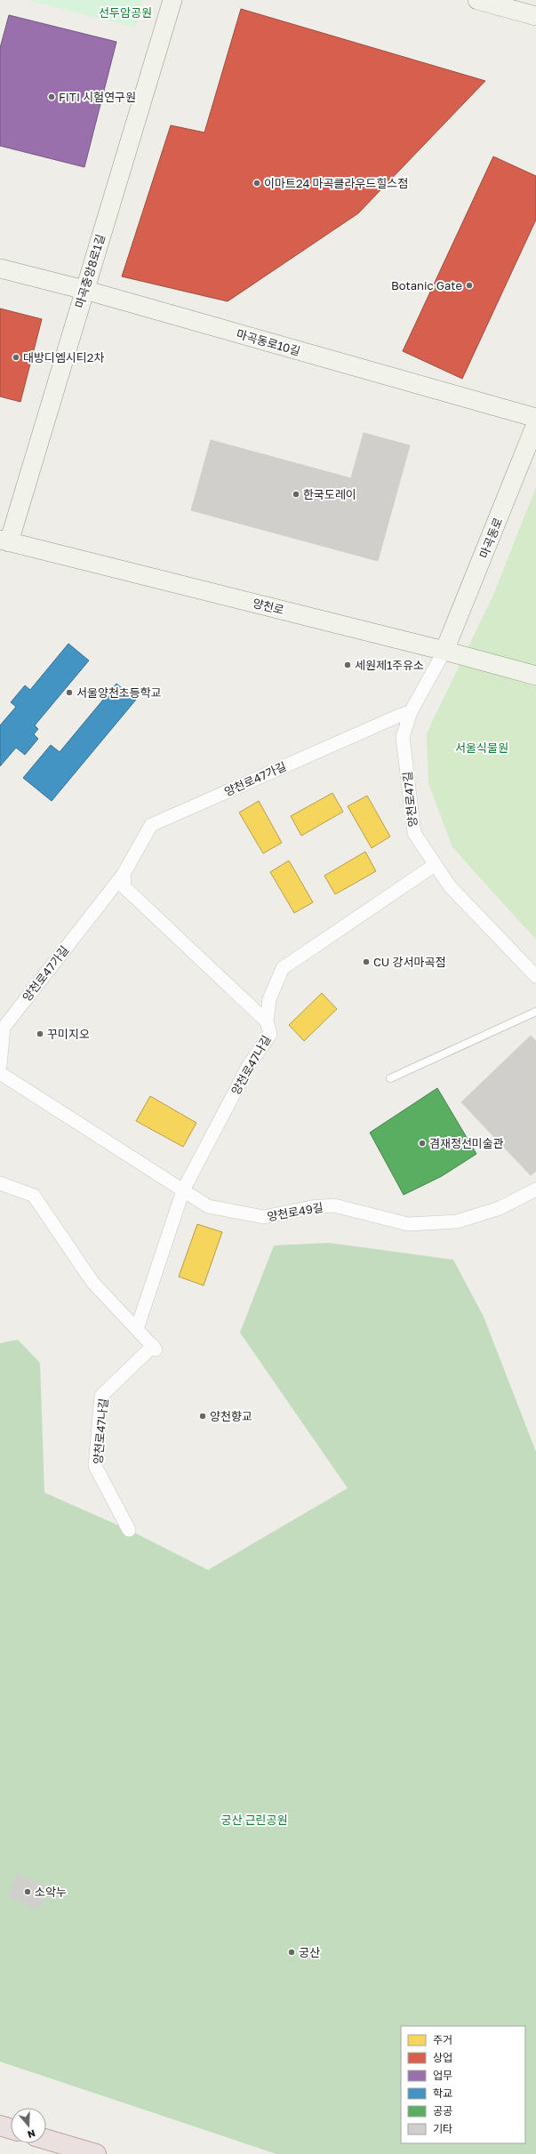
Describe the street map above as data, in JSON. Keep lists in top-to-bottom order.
{
  "streets": {
    "street": [
      "마곡중앙8로1길",
      "마곡동로10길",
      "마곡동로",
      "양천로",
      "양천로47가길",
      "양천로47길",
      "양천로47나길",
      "양천로49길"
    ]
  },
  "crossings": [
    ["마곡중앙8로1길", "마곡동로10길"],
    ["마곡중앙8로1길", "양천로"],
    ["마곡동로", "양천로"],
    ["마곡동로", "양천로47길"],
    ["양천로", "양천로47길"],
    ["양천로47가길", "양천로47길"],
    ["양천로47길", "양천로47나길"],
    ["양천로47나길", "양천로49길"]
  ],
  "parks": ["선두암공원", "서울식물원", "궁산 근린공원"],
  "places": [
    "FITI 시험연구원",
    "이마트24 마곡클라우드힐스점",
    "Botanic Gate",
    "대방디엠시티2차",
    "한국도레이",
    "세원제1주유소",
    "서울양천초등학교",
    "CU 강서마곡점",
    "꾸미지오",
    "겸재정선미술관",
    "양천향교",
    "소악누",
    "궁산"
  ],
  "legend": [
    "주거",
    "상업",
    "업무",
    "학교",
    "공공",
    "기타"
  ],
  "north": "bottom"
}
